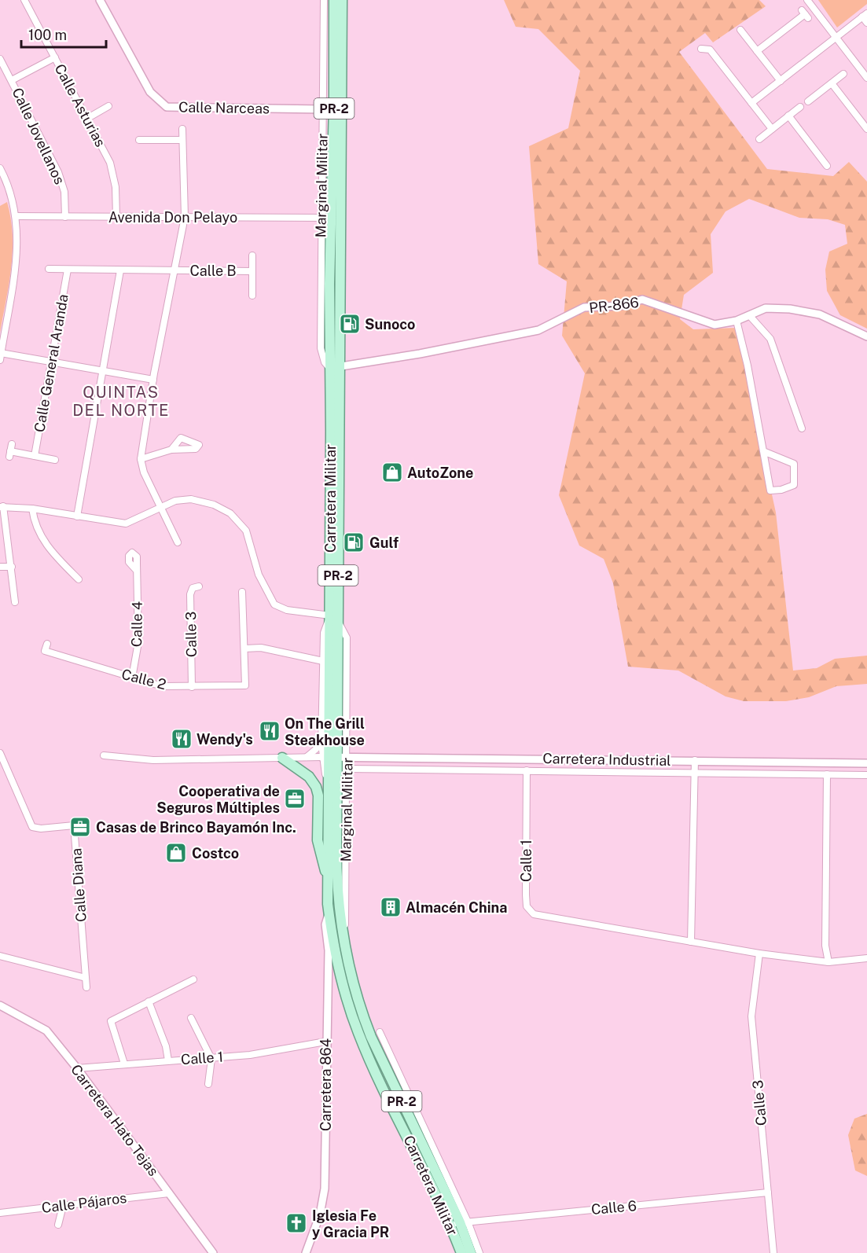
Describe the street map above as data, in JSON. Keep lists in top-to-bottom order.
{
  "streets": {
    "main road": ["PR-2", "Carretera Militar"],
    "street": [
      "Calle Asturias",
      "Calle Narceas",
      "Calle Jovellanos",
      "Marginal Militar",
      "Avenida Don Pelayo",
      "Calle B",
      "PR-866",
      "Calle General Aranda",
      "Calle 4",
      "Calle 3",
      "Calle 2",
      "Carretera Industrial",
      "Calle 1",
      "Calle Diana",
      "Carretera 864",
      "Carretera Hato Tejas",
      "Calle Pájaros",
      "Calle 6"
    ]
  },
  "crossings": [
    ["Calle Asturias", "Avenida Don Pelayo"],
    ["Calle Narceas", "Marginal Militar"],
    ["Calle Jovellanos", "Avenida Don Pelayo"],
    ["Marginal Militar", "Avenida Don Pelayo"],
    ["Marginal Militar", "PR-866"],
    ["Marginal Militar", "Carretera Militar"],
    ["Marginal Militar", "Carretera Industrial"],
    ["Avenida Don Pelayo", "Carretera Militar"],
    ["Calle B", "Calle General Aranda"],
    ["PR-866", "Carretera Militar"],
    ["Carretera Militar", "Carretera Industrial"],
    ["Carretera Militar", "Carretera 864"],
    ["Carretera Militar", "Calle 6"],
    ["Calle 4", "Calle 2"],
    ["Calle 3", "Calle 2"],
    ["Calle 3", "Calle 1"],
    ["Calle 3", "Calle 6"],
    ["Calle 1", "Carretera 864"],
    ["Calle 1", "Carretera Hato Tejas"],
    ["Carretera Hato Tejas", "Calle Pájaros"]
  ],
  "districts": ["QUINTAS DEL NORTE"],
  "places": {
    "fuel station": ["Sunoco", "Gulf"],
    "shop": ["AutoZone", "Costco"],
    "restaurant": ["On The Grill Steakhouse", "Wendy's"],
    "office": ["Cooperativa de Seguros Múltiples", "Casas de Brinco Bayamón Inc."],
    "building": ["Almacén China"],
    "church": ["Iglesia Fe y Gracia PR"]
  },
  "scale_bar": "100 m"
}
